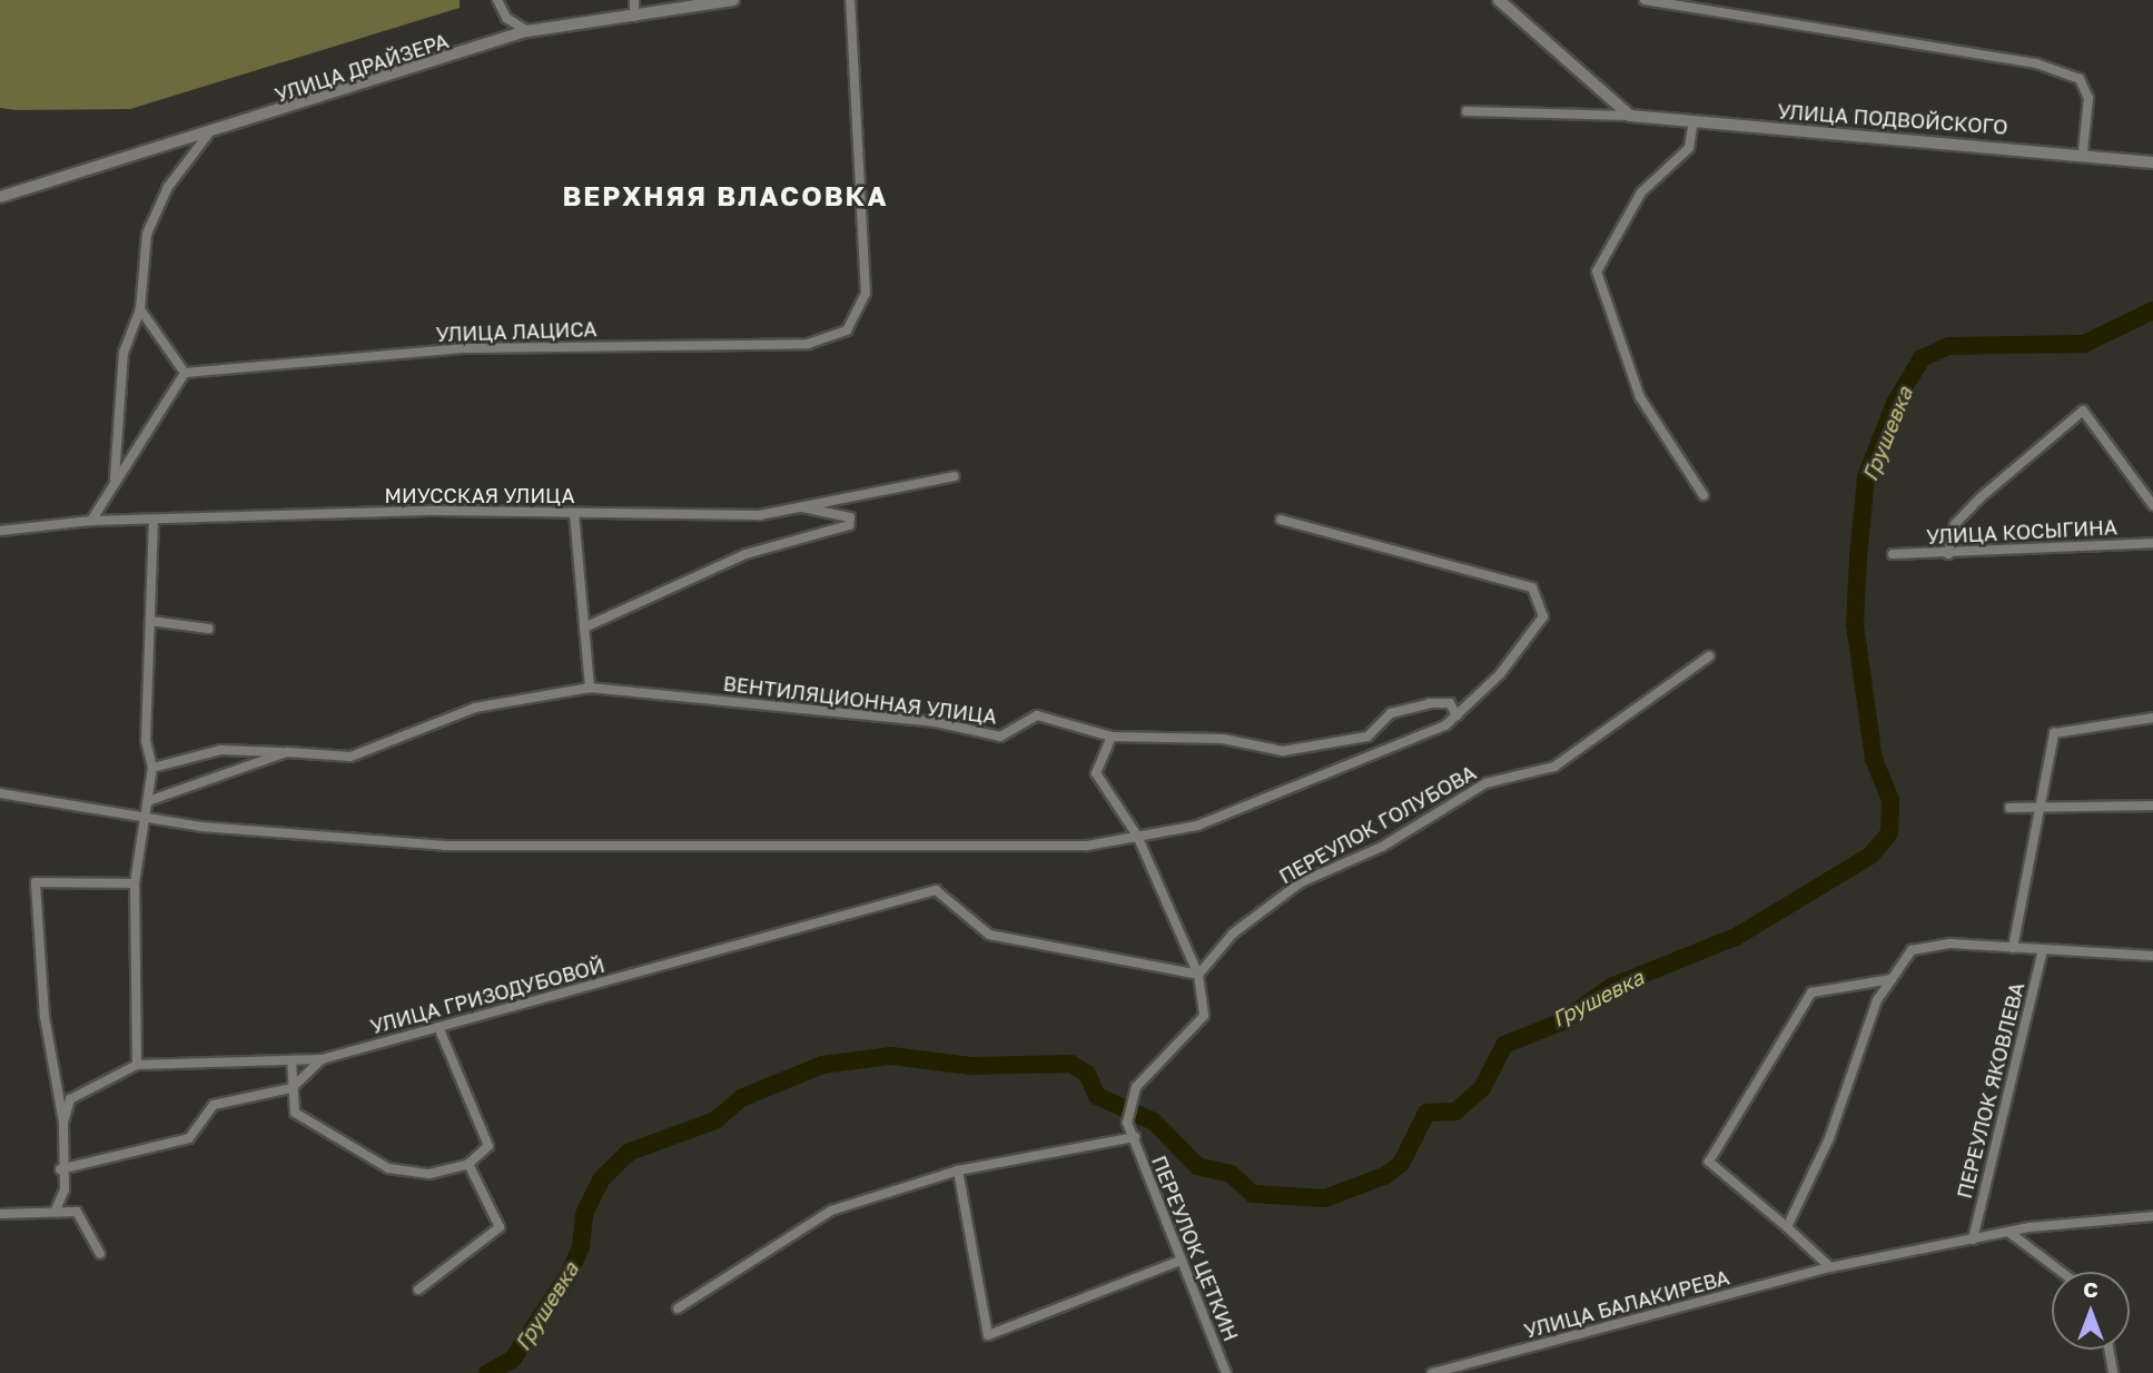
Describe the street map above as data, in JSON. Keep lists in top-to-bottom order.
{
  "streets": {
    "street": [
      "УЛИЦА ДРАЙЗЕРА",
      "УЛИЦА ПОДВОЙСКОГО",
      "УЛИЦА ЛАЦИСА",
      "МИУССКАЯ УЛИЦА",
      "УЛИЦА КОСЫГИНА",
      "ВЕНТИЛЯЦИОННАЯ УЛИЦА",
      "ПЕРЕУЛОК ГОЛУБОВА",
      "УЛИЦА ГРИЗОДУБОВОЙ",
      "ПЕРЕУЛОК ЯКОВЛЕВА",
      "ПЕРЕУЛОК ЦЕТКИН",
      "УЛИЦА БАЛАКИРЕВА"
    ]
  },
  "crossings": [
    ["ПЕРЕУЛОК ГОЛУБОВА", "УЛИЦА ГРИЗОДУБОВОЙ"],
    ["ПЕРЕУЛОК ГОЛУБОВА", "ПЕРЕУЛОК ЦЕТКИН"],
    ["УЛИЦА ГРИЗОДУБОВОЙ", "ПЕРЕУЛОК ЦЕТКИН"],
    ["ПЕРЕУЛОК ЯКОВЛЕВА", "УЛИЦА БАЛАКИРЕВА"]
  ],
  "districts": ["ВЕРХНЯЯ ВЛАСОВКА"],
  "water": ["Грушевка"],
  "north": "top"
}
